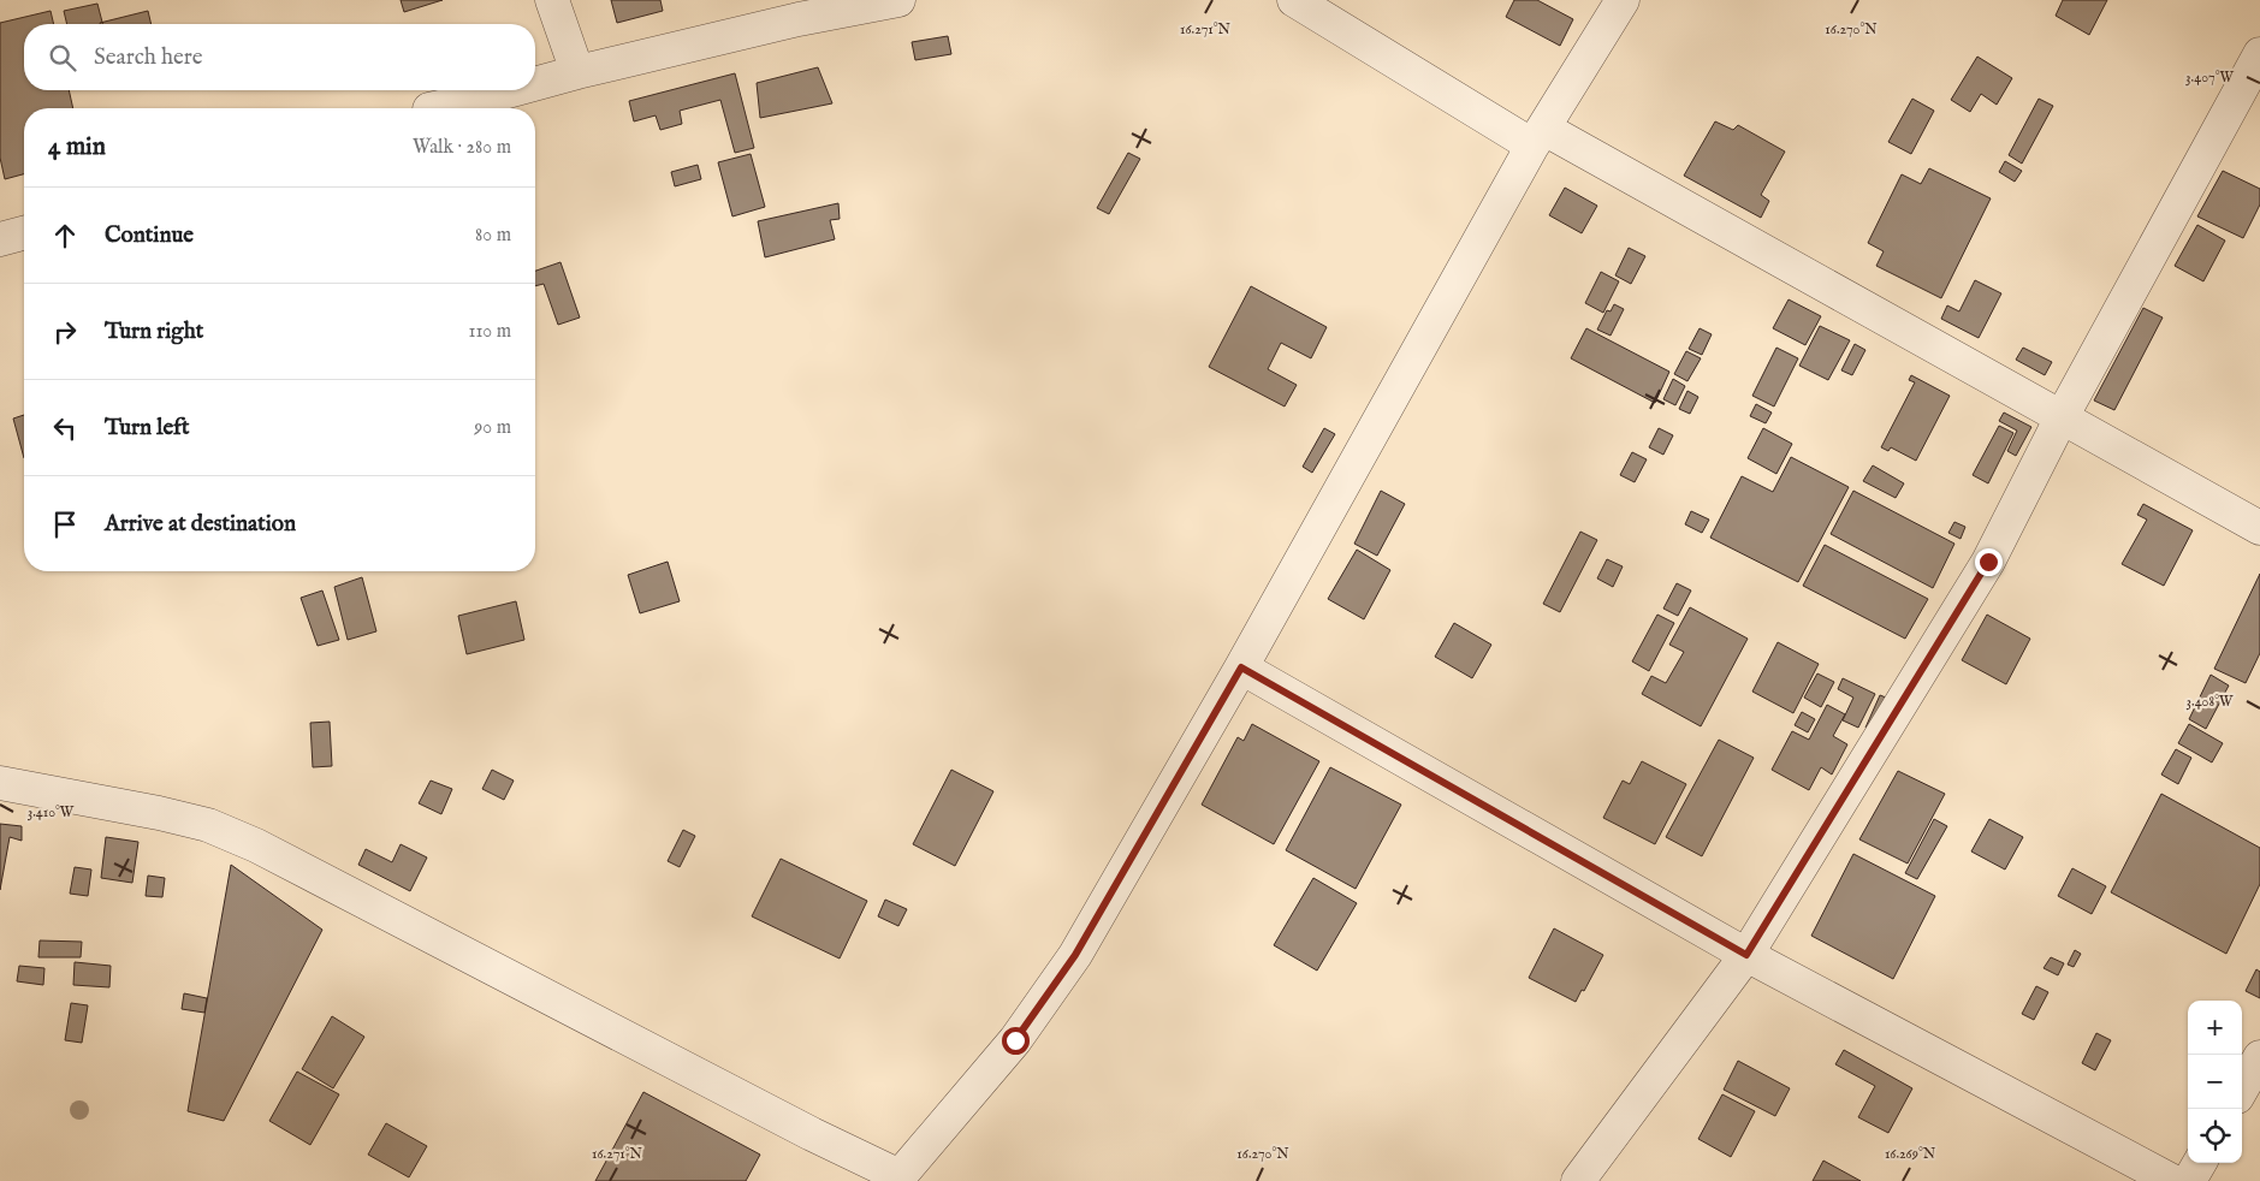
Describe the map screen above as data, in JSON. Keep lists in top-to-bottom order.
{
  "page": {
    "search": "Search here",
    "heading": ["4 min", "Walk · 280 m"],
    "list": [
      ["Continue", "80 m"],
      ["Turn right", "110 m"],
      ["Turn left", "90 m"],
      "Arrive at destination"
    ],
    "map_buttons": ["+", "−"]
  },
  "coordinates": [
    "16.271°N",
    "16.270°N",
    "3.407°W",
    "3.408°W",
    "3.410°W",
    "16.269°N"
  ]
}
